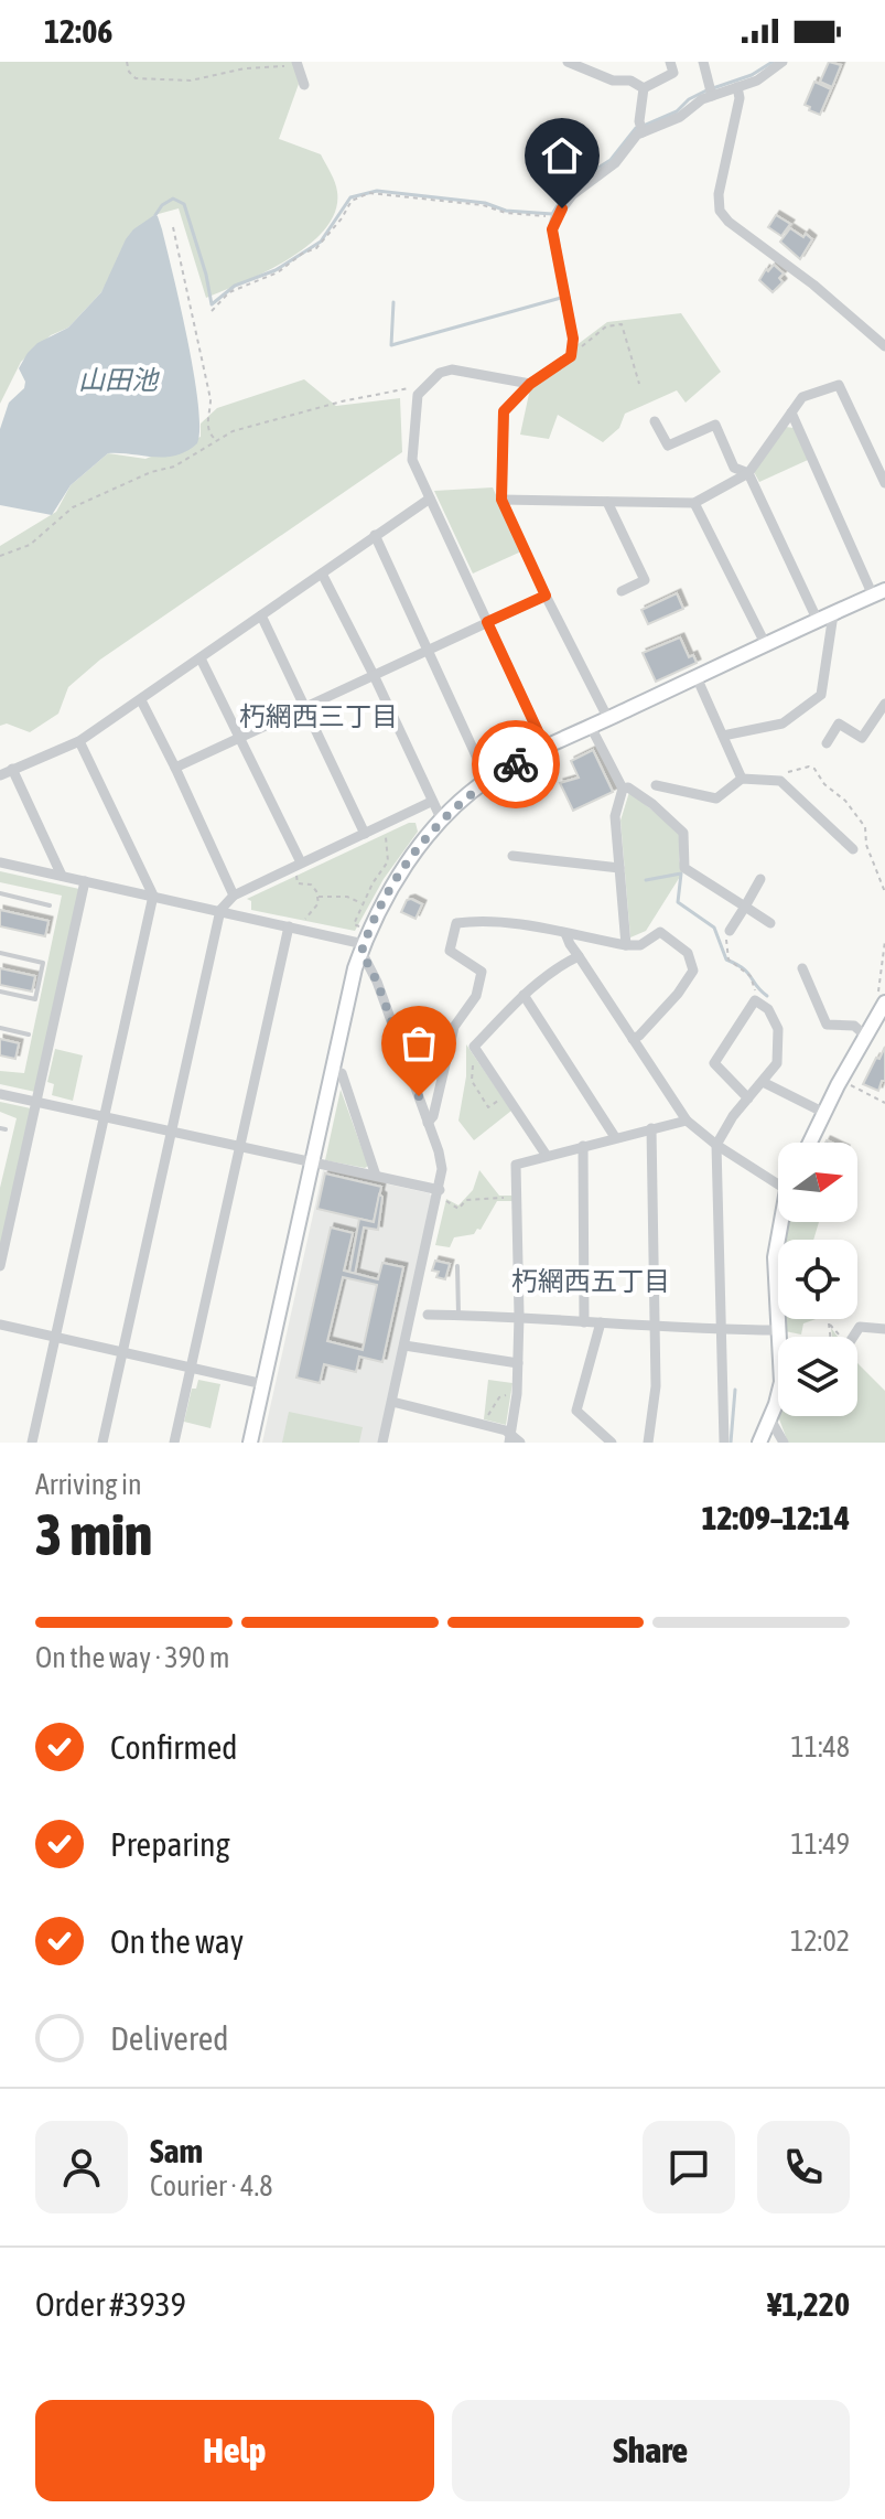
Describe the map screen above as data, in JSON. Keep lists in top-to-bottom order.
{
  "districts": ["朽網西三丁目", "朽網西五丁目"],
  "water": ["山田池"],
  "north": "right",
  "page": {
    "status": "12:06",
    "heading": ["3 min", "Arriving in", "12:09–12:14"],
    "panel": [
      "Sam",
      "Courier · 4.8",
      "Order #3939",
      "¥1,220"
    ],
    "bar": "On the way · 390 m",
    "list": [
      ["Confirmed", "11:48"],
      ["Preparing", "11:49"],
      ["On the way", "12:02"],
      "Delivered"
    ],
    "buttons": ["Help", "Share"]
  }
}
